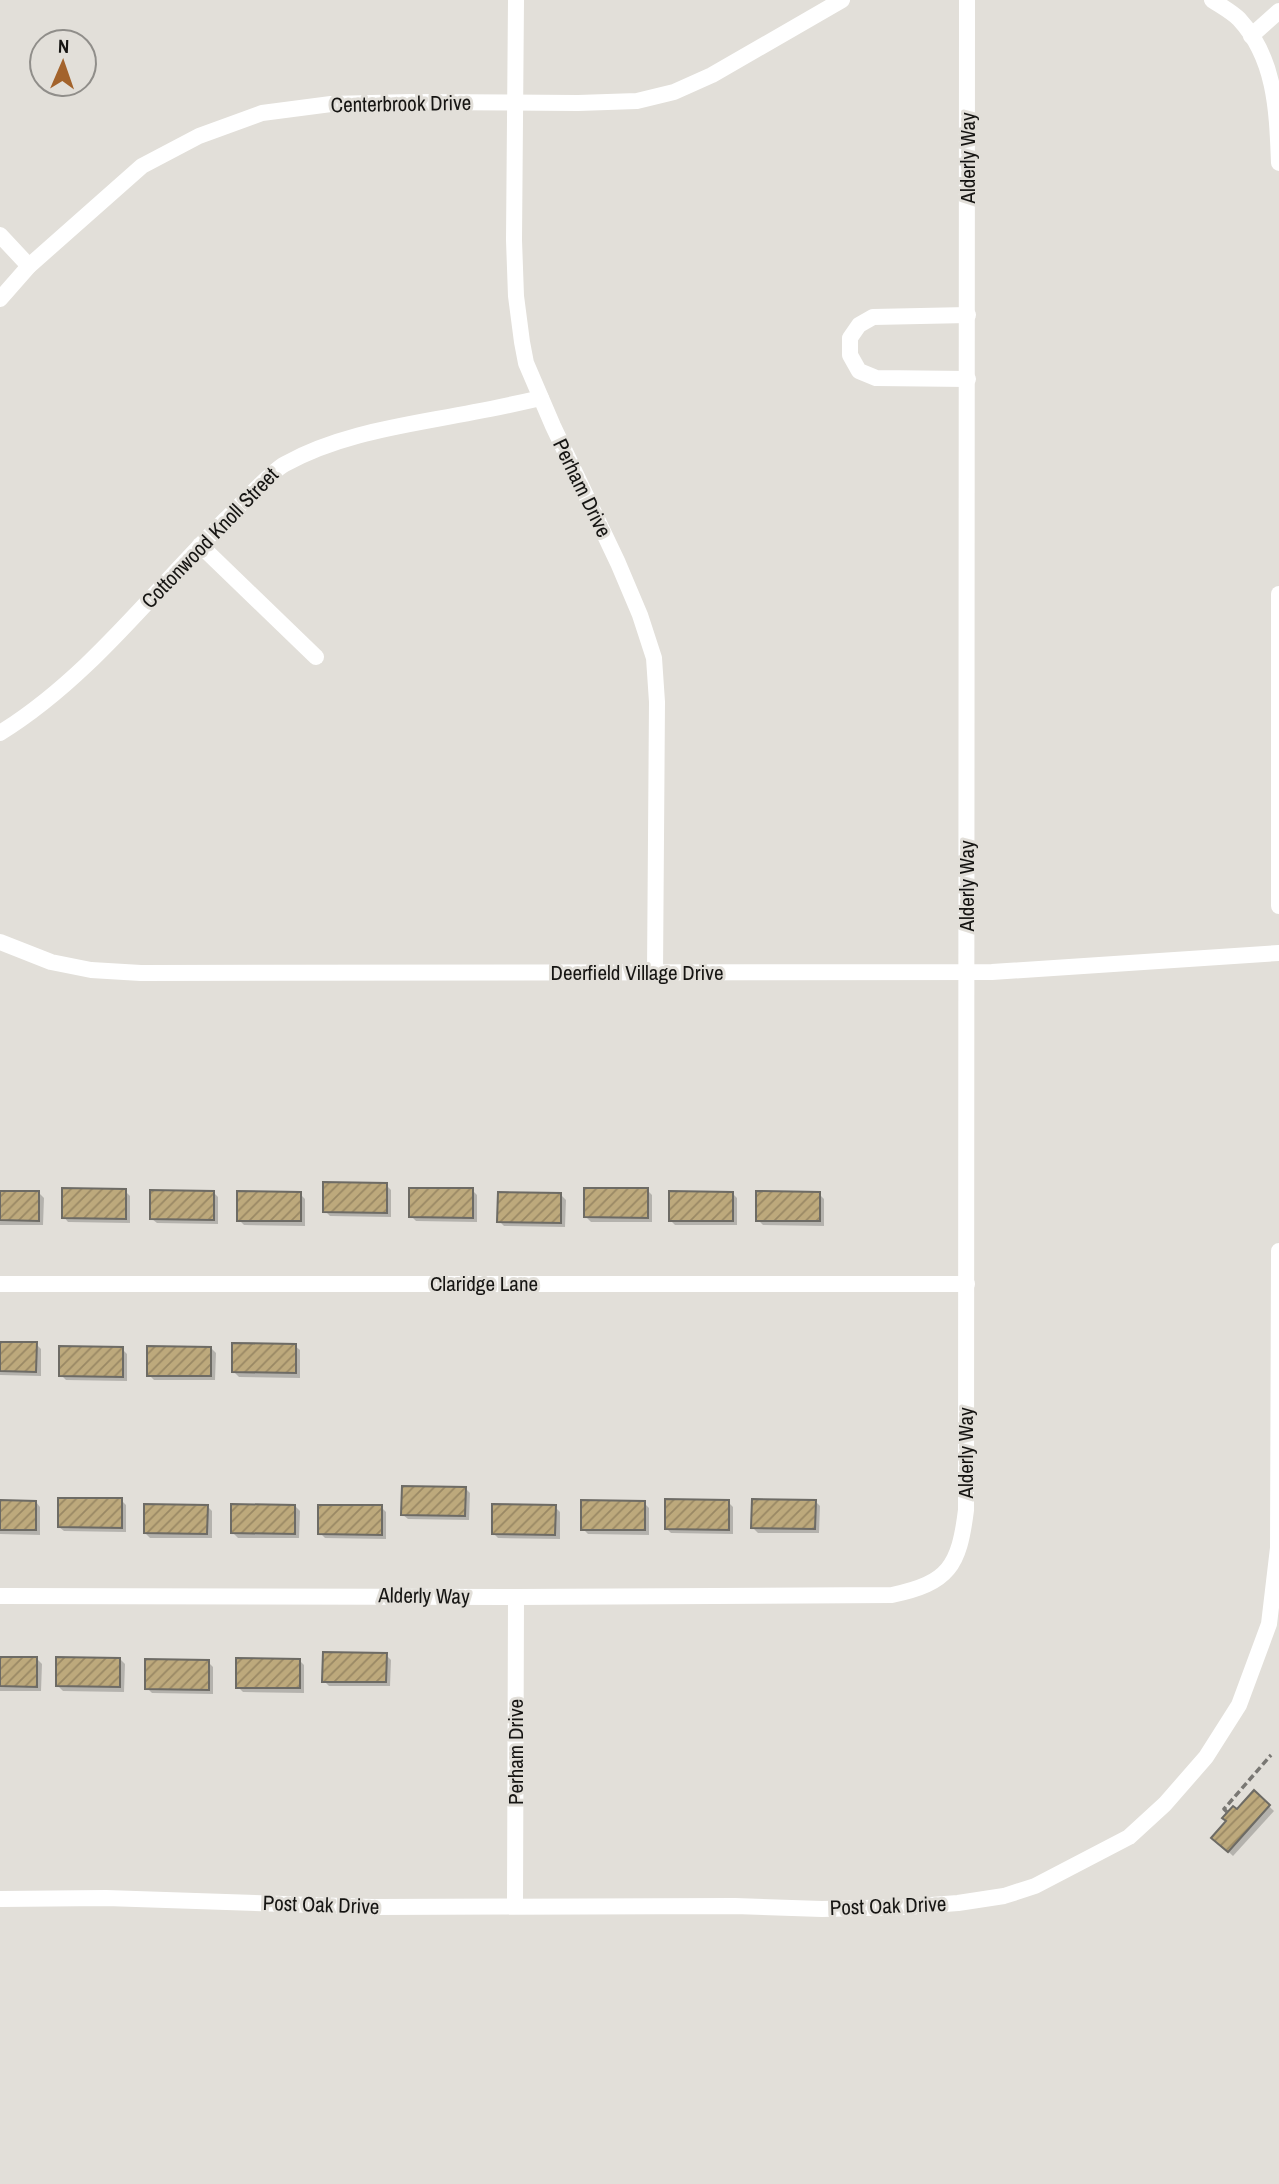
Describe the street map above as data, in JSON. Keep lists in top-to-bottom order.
{
  "streets": {
    "street": [
      "Centerbrook Drive",
      "Alderly Way",
      "Perham Drive",
      "Cottonwood Knoll Street",
      "Deerfield Village Drive",
      "Claridge Lane",
      "Post Oak Drive"
    ]
  },
  "crossings": [
    ["Centerbrook Drive", "Perham Drive"],
    ["Alderly Way", "Perham Drive"],
    ["Alderly Way", "Deerfield Village Drive"],
    ["Alderly Way", "Claridge Lane"],
    ["Perham Drive", "Cottonwood Knoll Street"],
    ["Perham Drive", "Deerfield Village Drive"],
    ["Perham Drive", "Post Oak Drive"]
  ],
  "north": "top"
}
